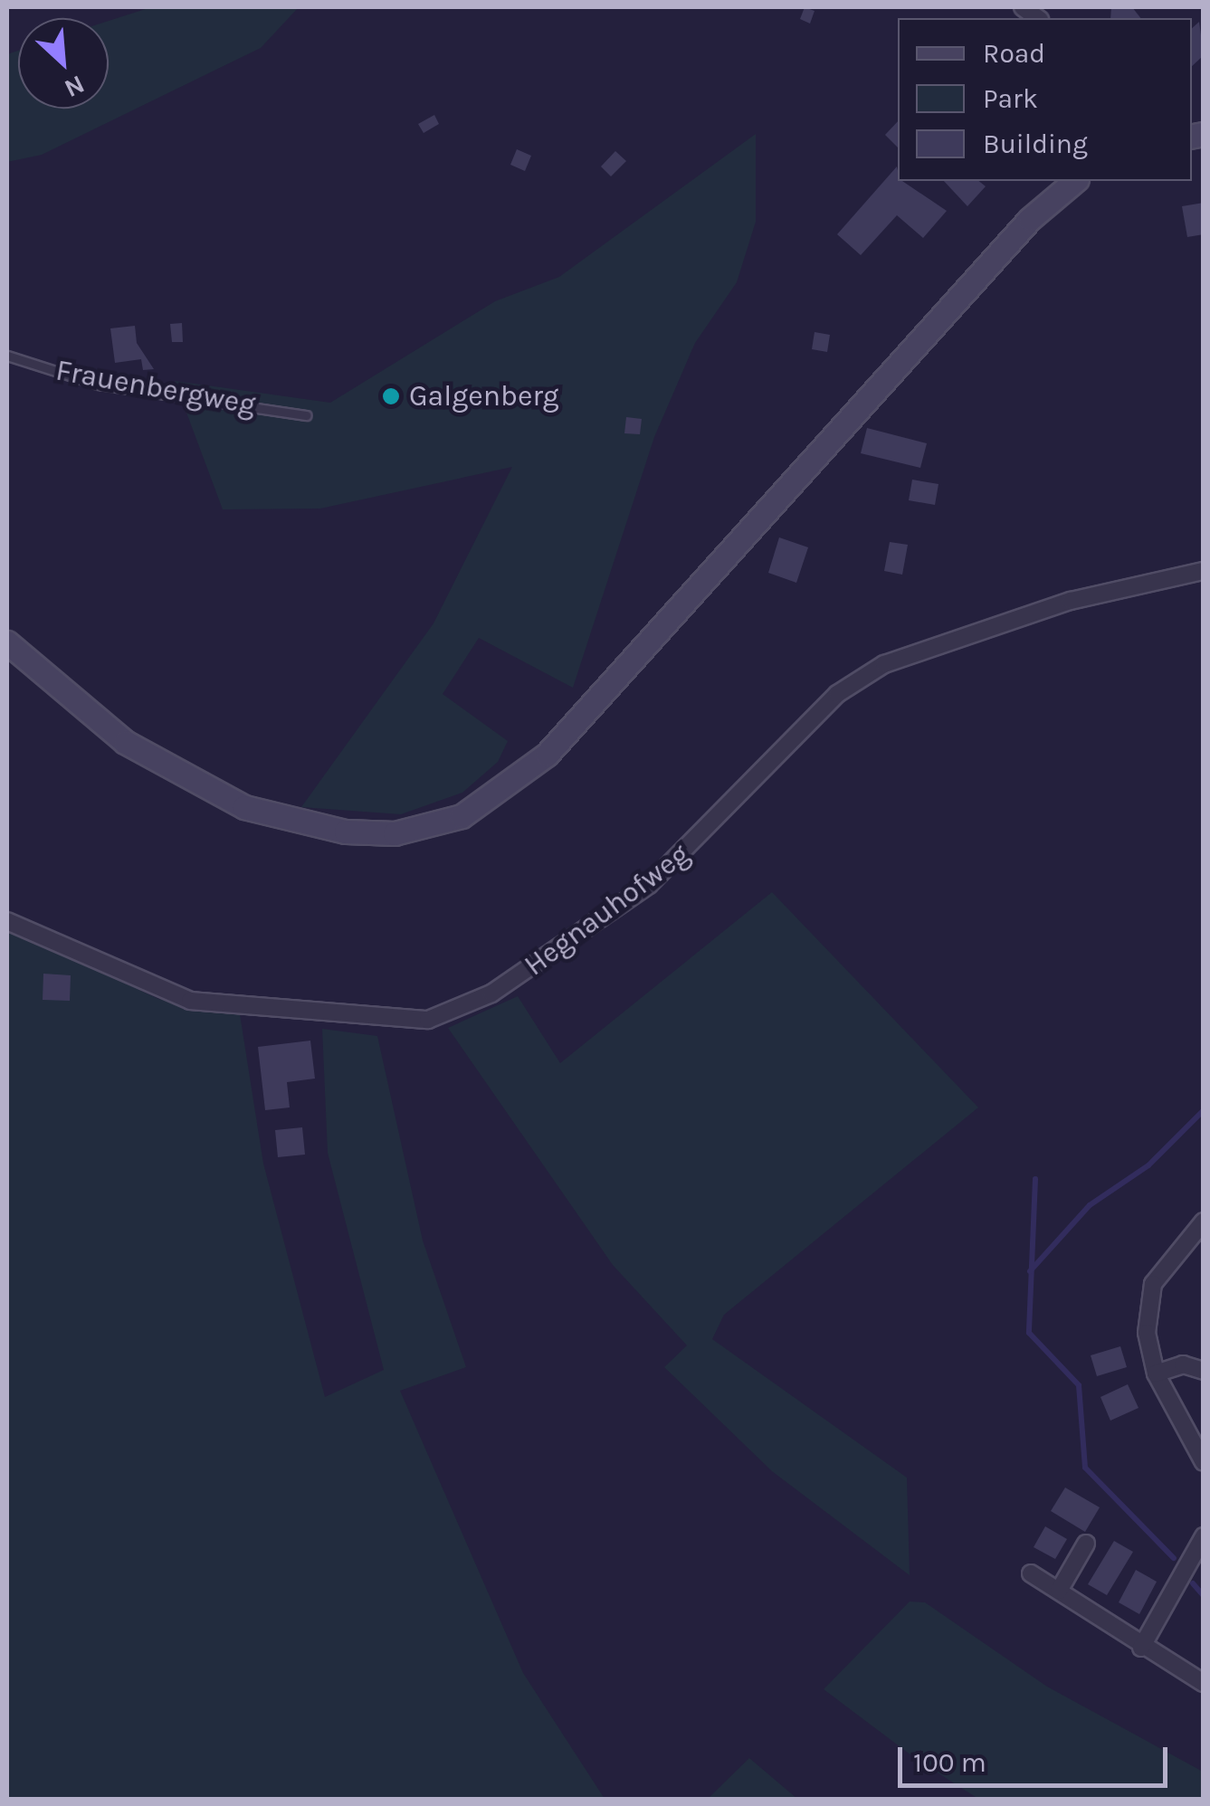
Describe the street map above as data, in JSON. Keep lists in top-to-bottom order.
{
  "streets": {
    "street": ["Hegnauhofweg"],
    "lane": ["Frauenbergweg"]
  },
  "places": ["Galgenberg"],
  "legend": ["Road", "Park", "Building"],
  "scale_bar": "100 m",
  "north": "bottom right"
}
